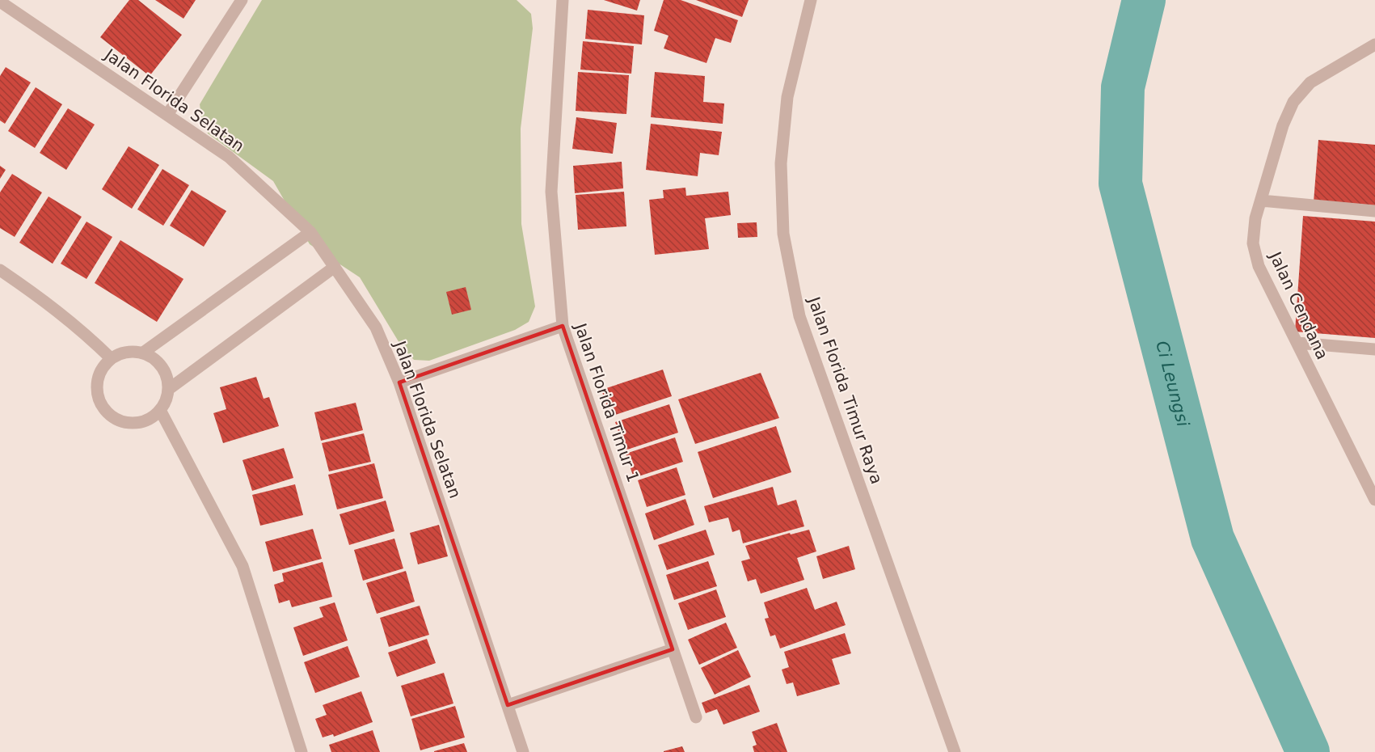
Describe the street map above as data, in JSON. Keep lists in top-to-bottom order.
{
  "streets": {
    "street": [
      "Jalan Florida Selatan",
      "Jalan Cendana",
      "Jalan Florida Timur Raya",
      "Jalan Florida Timur 1"
    ]
  },
  "water": ["Ci Leungsi"]
}
